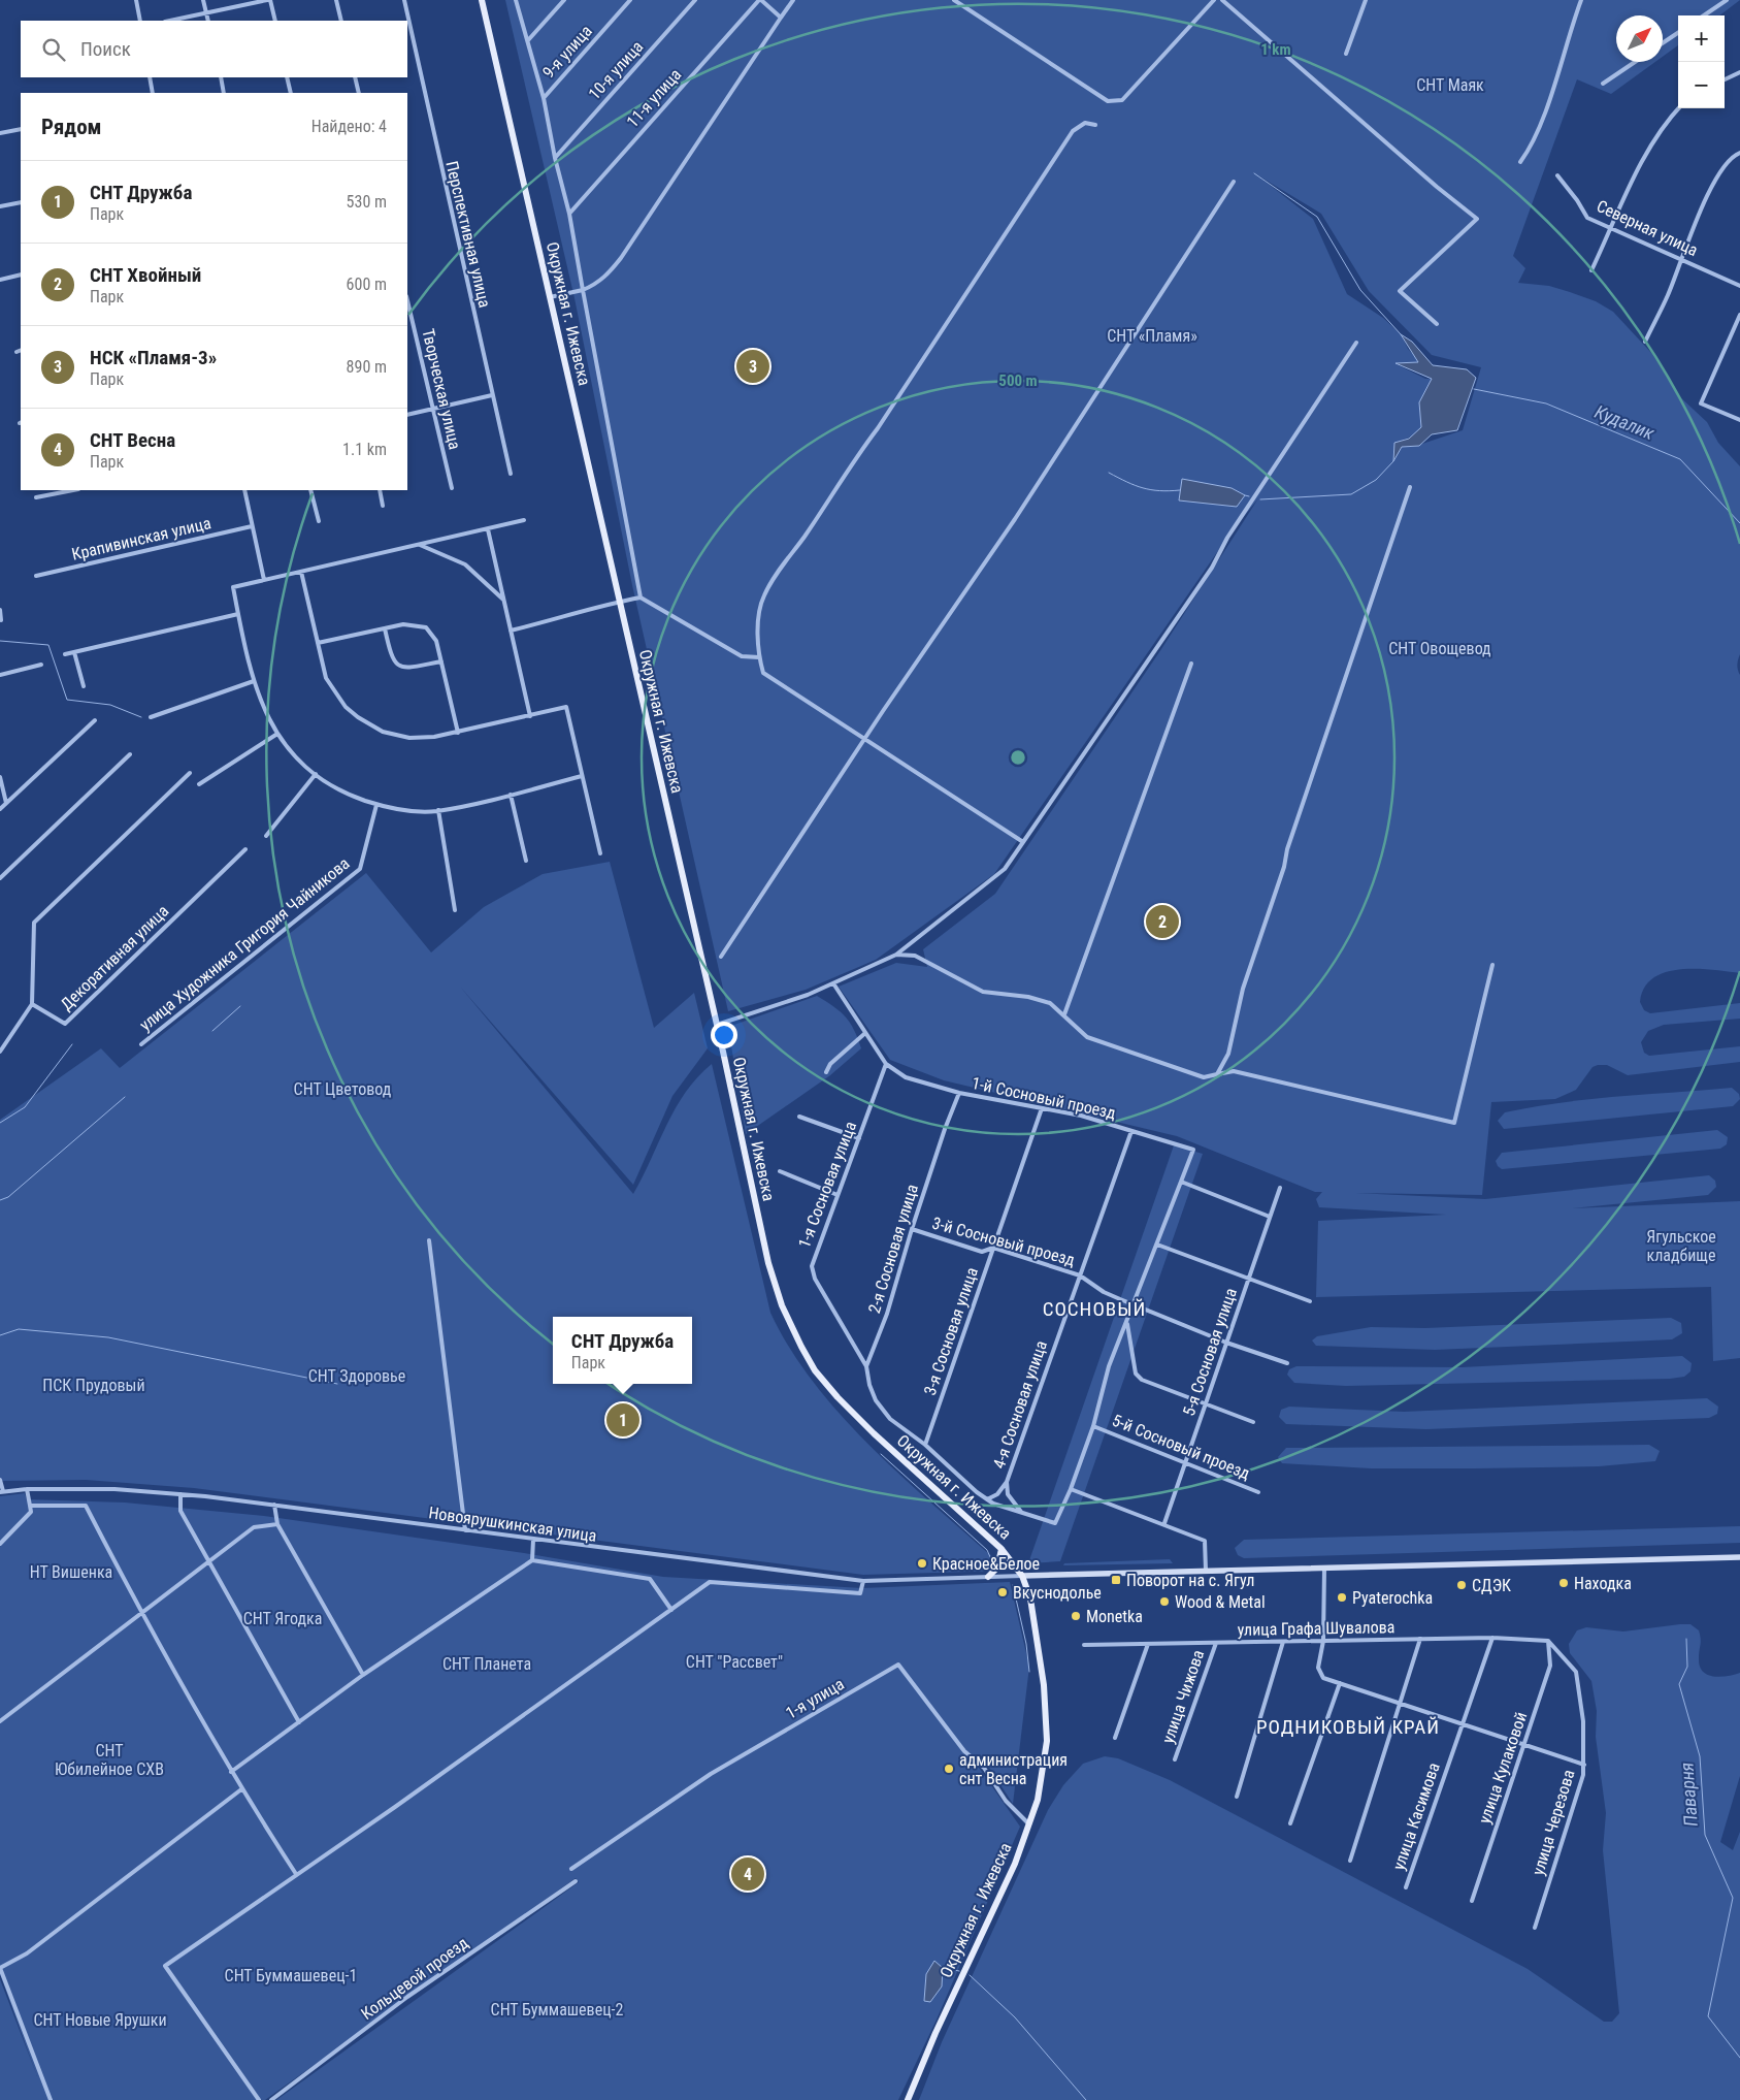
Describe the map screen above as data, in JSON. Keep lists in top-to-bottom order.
{
  "streets": {
    "main road": ["Окружная г. Ижевска"],
    "street": [
      "9-я улица",
      "10-я улица",
      "11-я улица",
      "Северная улица",
      "Перспективная улица",
      "Творческая улица",
      "Крапивинская улица",
      "улица Художника Григория Чайникова",
      "Декоративная улица",
      "1-й Сосновый проезд",
      "1-я Сосновая улица",
      "3-й Сосновый проезд",
      "2-я Сосновая улица",
      "3-я Сосновая улица",
      "5-я Сосновая улица",
      "4-я Сосновая улица",
      "5-й Сосновый проезд",
      "Новоярушкинская улица",
      "улица Графа Шувалова",
      "улица Чижова",
      "1-я улица",
      "улица Кулаковой",
      "улица Касимова",
      "улица Черезова",
      "Кольцевой проезд"
    ]
  },
  "crossings": [
    ["Окружная г. Ижевска", "Новоярушкинская улица"],
    ["Окружная г. Ижевска", "1-я улица"],
    ["1-й Сосновый проезд", "1-я Сосновая улица"],
    ["1-й Сосновый проезд", "2-я Сосновая улица"],
    ["1-й Сосновый проезд", "3-я Сосновая улица"],
    ["1-й Сосновый проезд", "4-я Сосновая улица"],
    ["1-я Сосновая улица", "2-я Сосновая улица"],
    ["3-й Сосновый проезд", "2-я Сосновая улица"],
    ["3-й Сосновый проезд", "3-я Сосновая улица"],
    ["3-й Сосновый проезд", "5-я Сосновая улица"],
    ["3-й Сосновый проезд", "4-я Сосновая улица"],
    ["5-я Сосновая улица", "5-й Сосновый проезд"],
    ["улица Графа Шувалова", "улица Чижова"],
    ["улица Графа Шувалова", "улица Кулаковой"],
    ["улица Графа Шувалова", "улица Касимова"],
    ["улица Графа Шувалова", "улица Черезова"],
    ["улица Кулаковой", "улица Черезова"]
  ],
  "districts": ["СОСНОВЫЙ", "РОДНИКОВЫЙ КРАЙ"],
  "water": ["Кудалик", "Паварня"],
  "parks": [
    "СНТ Маяк",
    "СНТ «Пламя»",
    "СНТ Овощевод",
    "СНТ Цветовод",
    "Ягульское кладбище",
    "СНТ Здоровье",
    "ПСК Прудовый",
    "НТ Вишенка",
    "СНТ Ягодка",
    "СНТ \"Рассвет\"",
    "СНТ Планета",
    "СНТ Юбилейное СХВ",
    "СНТ Буммашевец-1",
    "СНТ Буммашевец-2",
    "СНТ Новые Ярушки"
  ],
  "places": {
    "other": [
      "Красное&Белое",
      "Находка",
      "СДЭК",
      "Вкуснодолье",
      "Pyaterochka",
      "Wood & Metal",
      "Monetka",
      "администрация снт Весна"
    ],
    "transit": ["Поворот на с. Ягул"]
  },
  "north": "top right",
  "page": {
    "map_buttons": ["+", "−"],
    "search": "Поиск",
    "heading": ["Рядом", "Найдено: 4"],
    "list": [
      {
        "mark": "1",
        "name": "СНТ Дружба",
        "note": "Парк",
        "value": "530 m"
      },
      {
        "mark": "2",
        "name": "СНТ Хвойный",
        "note": "Парк",
        "value": "600 m"
      },
      {
        "mark": "3",
        "name": "НСК «Пламя-3»",
        "note": "Парк",
        "value": "890 m"
      },
      {
        "mark": "4",
        "name": "СНТ Весна",
        "note": "Парк",
        "value": "1.1 km"
      }
    ],
    "pins": [
      "3",
      "2",
      "1",
      "4"
    ],
    "popup": ["СНТ Дружба", "Парк"]
  },
  "rings": ["1 km", "500 m"]
}
